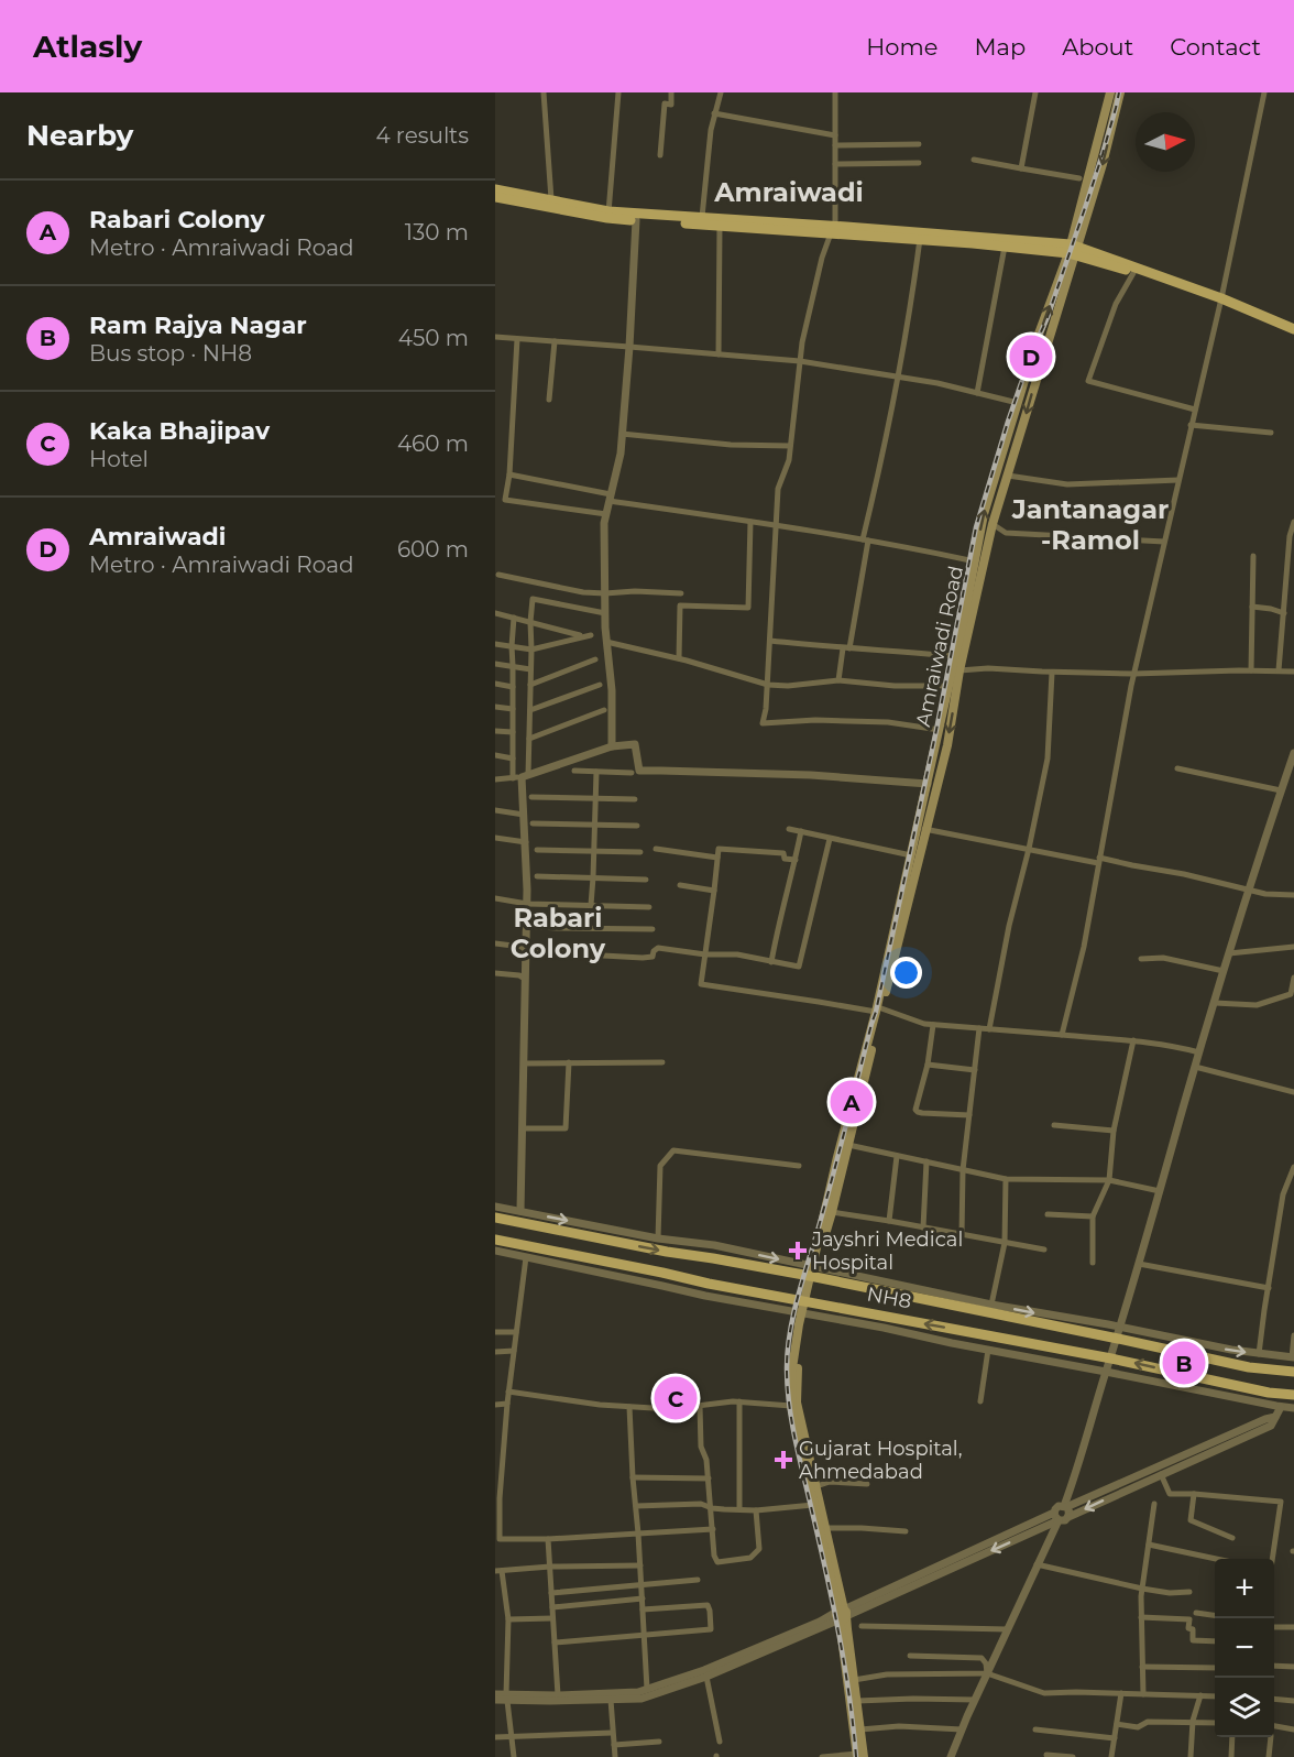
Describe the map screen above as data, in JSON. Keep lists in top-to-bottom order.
{
  "streets": {
    "main road": ["Amraiwadi Road", "NH8"]
  },
  "districts": ["Amraiwadi", "Jantanagar -Ramol", "Rabari Colony"],
  "places": {
    "health": ["Jayshri Medical Hospital", "Gujarat Hospital, Ahmedabad"]
  },
  "north": "right",
  "page": {
    "header": "Atlasly",
    "nav": [
      "Home",
      "Map",
      "About",
      "Contact"
    ],
    "heading": ["Nearby", "4 results"],
    "list": [
      {
        "mark": "A",
        "name": "Rabari Colony",
        "note": "Metro · Amraiwadi Road",
        "value": "130 m"
      },
      {
        "mark": "B",
        "name": "Ram Rajya Nagar",
        "note": "Bus stop · NH8",
        "value": "450 m"
      },
      {
        "mark": "C",
        "name": "Kaka Bhajipav",
        "note": "Hotel",
        "value": "460 m"
      },
      {
        "mark": "D",
        "name": "Amraiwadi",
        "note": "Metro · Amraiwadi Road",
        "value": "600 m"
      }
    ],
    "pins": [
      "D",
      "A",
      "B",
      "C"
    ],
    "map_buttons": ["+", "−"]
  }
}
